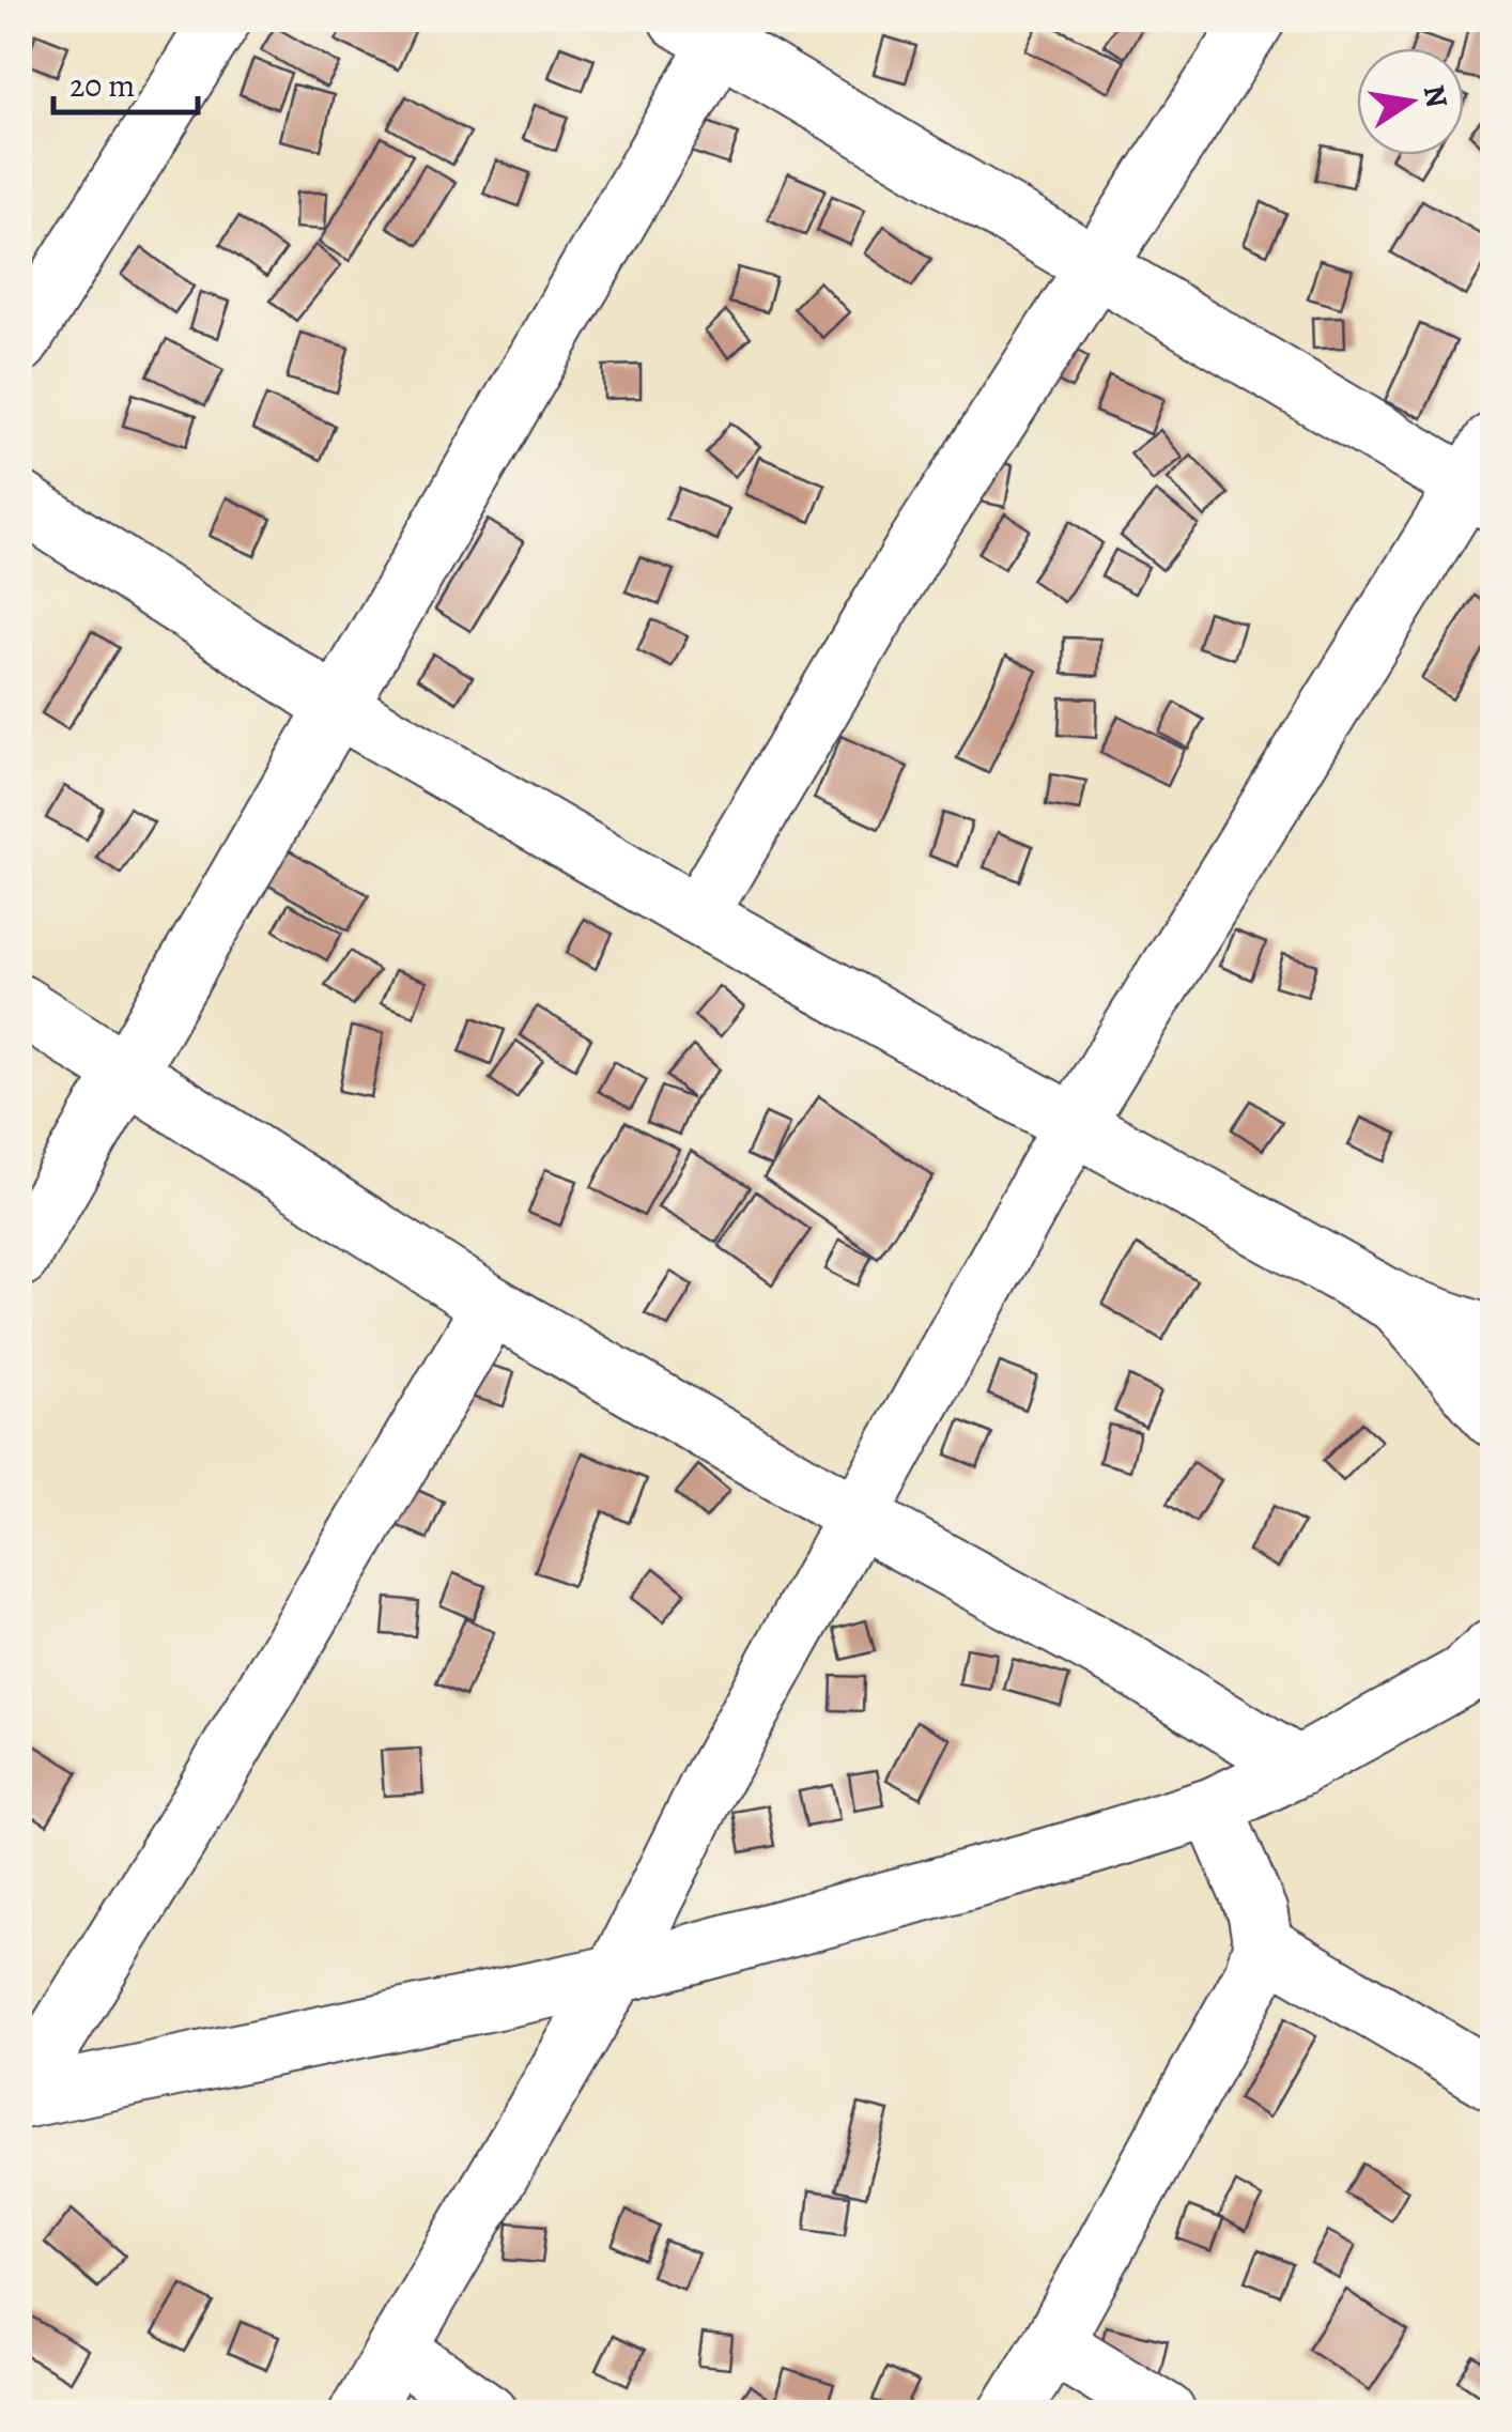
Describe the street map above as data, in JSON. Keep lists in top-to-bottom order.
{
  "scale_bar": "20 m",
  "north": "right"
}
